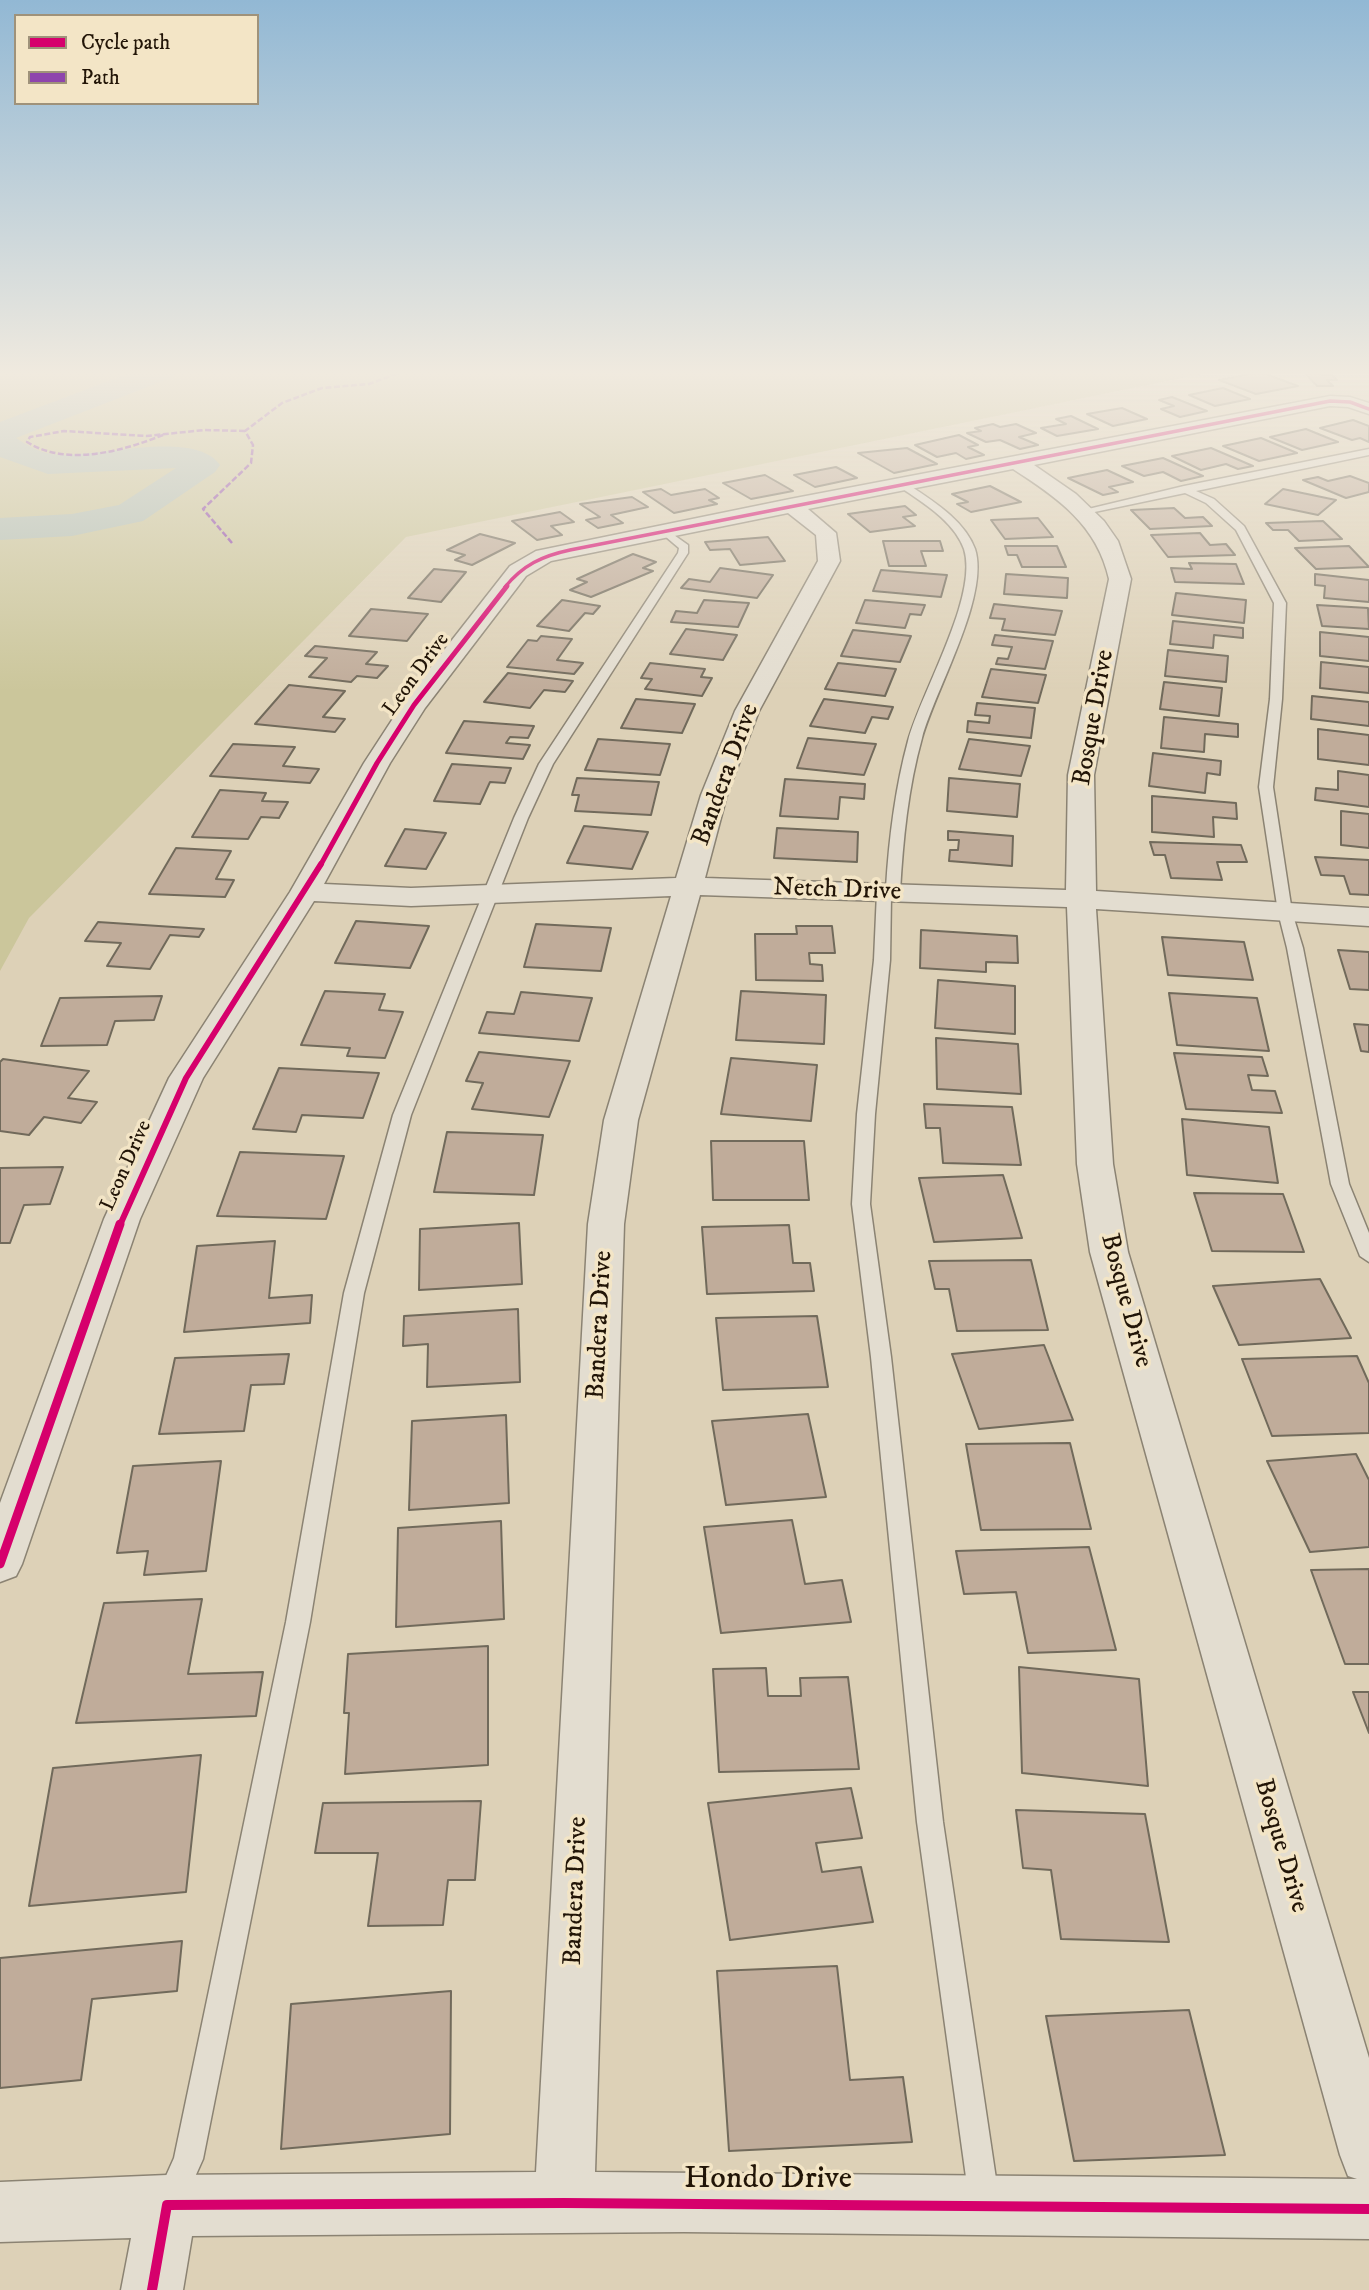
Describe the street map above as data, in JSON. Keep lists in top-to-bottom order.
{
  "streets": {
    "street": [
      "Leon Drive",
      "Bosque Drive",
      "Bandera Drive",
      "Netch Drive",
      "Hondo Drive"
    ]
  },
  "crossings": [
    ["Leon Drive", "Bandera Drive"],
    ["Leon Drive", "Netch Drive"],
    ["Bosque Drive", "Netch Drive"],
    ["Bandera Drive", "Netch Drive"],
    ["Bandera Drive", "Hondo Drive"]
  ],
  "legend": ["Cycle path", "Path"]
}
